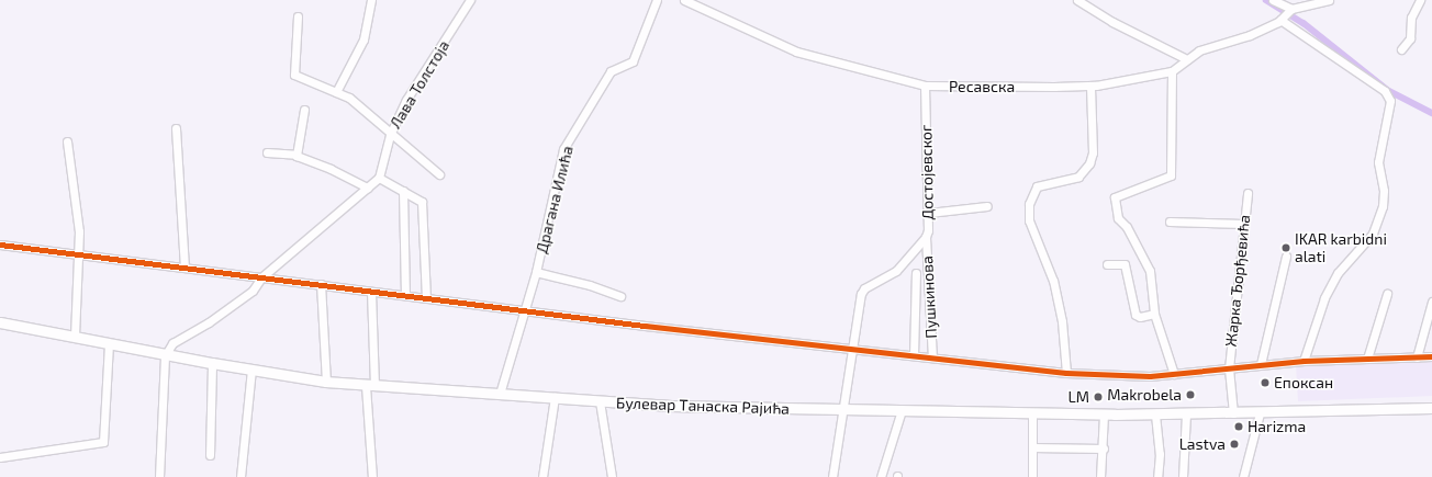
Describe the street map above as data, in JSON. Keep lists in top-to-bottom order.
{
  "streets": {
    "main road": ["Булевар Танаска Рајића"],
    "street": [
      "Лава Толстоја",
      "Ресавска",
      "Достојевског",
      "Драгана Илића",
      "Жарка Ђорђевића",
      "Пушкинова"
    ]
  },
  "crossings": [
    ["Ресавска", "Достојевског"],
    ["Достојевског", "Пушкинова"],
    ["Достојевског", "Булевар Танаска Рајића"],
    ["Жарка Ђорђевића", "Булевар Танаска Рајића"]
  ],
  "places": [
    "IKAR karbidni alati",
    "Епоксан",
    "Makrobela",
    "LM",
    "Harizma",
    "Lastva"
  ]
}
